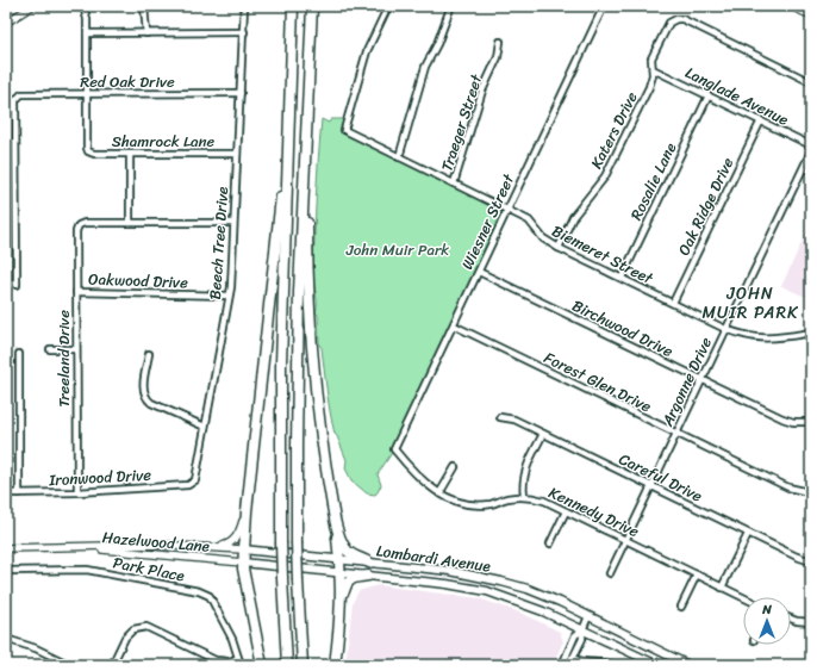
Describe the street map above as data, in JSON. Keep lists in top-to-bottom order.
{
  "streets": {
    "main road": ["Lombardi Avenue"],
    "street": [
      "Red Oak Drive",
      "Langlade Avenue",
      "Traeger Street",
      "Katers Drive",
      "Shamrock Lane",
      "Rosalie Lane",
      "Oak Ridge Drive",
      "Wiesner Street",
      "Beech Tree Drive",
      "Biemeret Street",
      "Oakwood Drive",
      "Birchwood Drive",
      "Treeland Drive",
      "Forest Glen Drive",
      "Argonne Drive",
      "Ironwood Drive",
      "Careful Drive",
      "Kennedy Drive",
      "Hazelwood Lane",
      "Park Place"
    ]
  },
  "crossings": [
    ["Red Oak Drive", "Shamrock Lane"],
    ["Red Oak Drive", "Beech Tree Drive"],
    ["Langlade Avenue", "Katers Drive"],
    ["Langlade Avenue", "Rosalie Lane"],
    ["Langlade Avenue", "Oak Ridge Drive"],
    ["Traeger Street", "Biemeret Street"],
    ["Katers Drive", "Biemeret Street"],
    ["Shamrock Lane", "Beech Tree Drive"],
    ["Rosalie Lane", "Biemeret Street"],
    ["Oak Ridge Drive", "Biemeret Street"],
    ["Wiesner Street", "Biemeret Street"],
    ["Wiesner Street", "Birchwood Drive"],
    ["Wiesner Street", "Forest Glen Drive"],
    ["Wiesner Street", "Kennedy Drive"],
    ["Beech Tree Drive", "Oakwood Drive"],
    ["Beech Tree Drive", "Ironwood Drive"],
    ["Biemeret Street", "Argonne Drive"],
    ["Oakwood Drive", "Treeland Drive"],
    ["Birchwood Drive", "Argonne Drive"],
    ["Treeland Drive", "Ironwood Drive"],
    ["Forest Glen Drive", "Argonne Drive"],
    ["Argonne Drive", "Careful Drive"],
    ["Argonne Drive", "Kennedy Drive"],
    ["Hazelwood Lane", "Lombardi Avenue"]
  ],
  "districts": ["JOHN MUIR PARK"],
  "parks": ["John Muir Park"],
  "north": "top"
}
